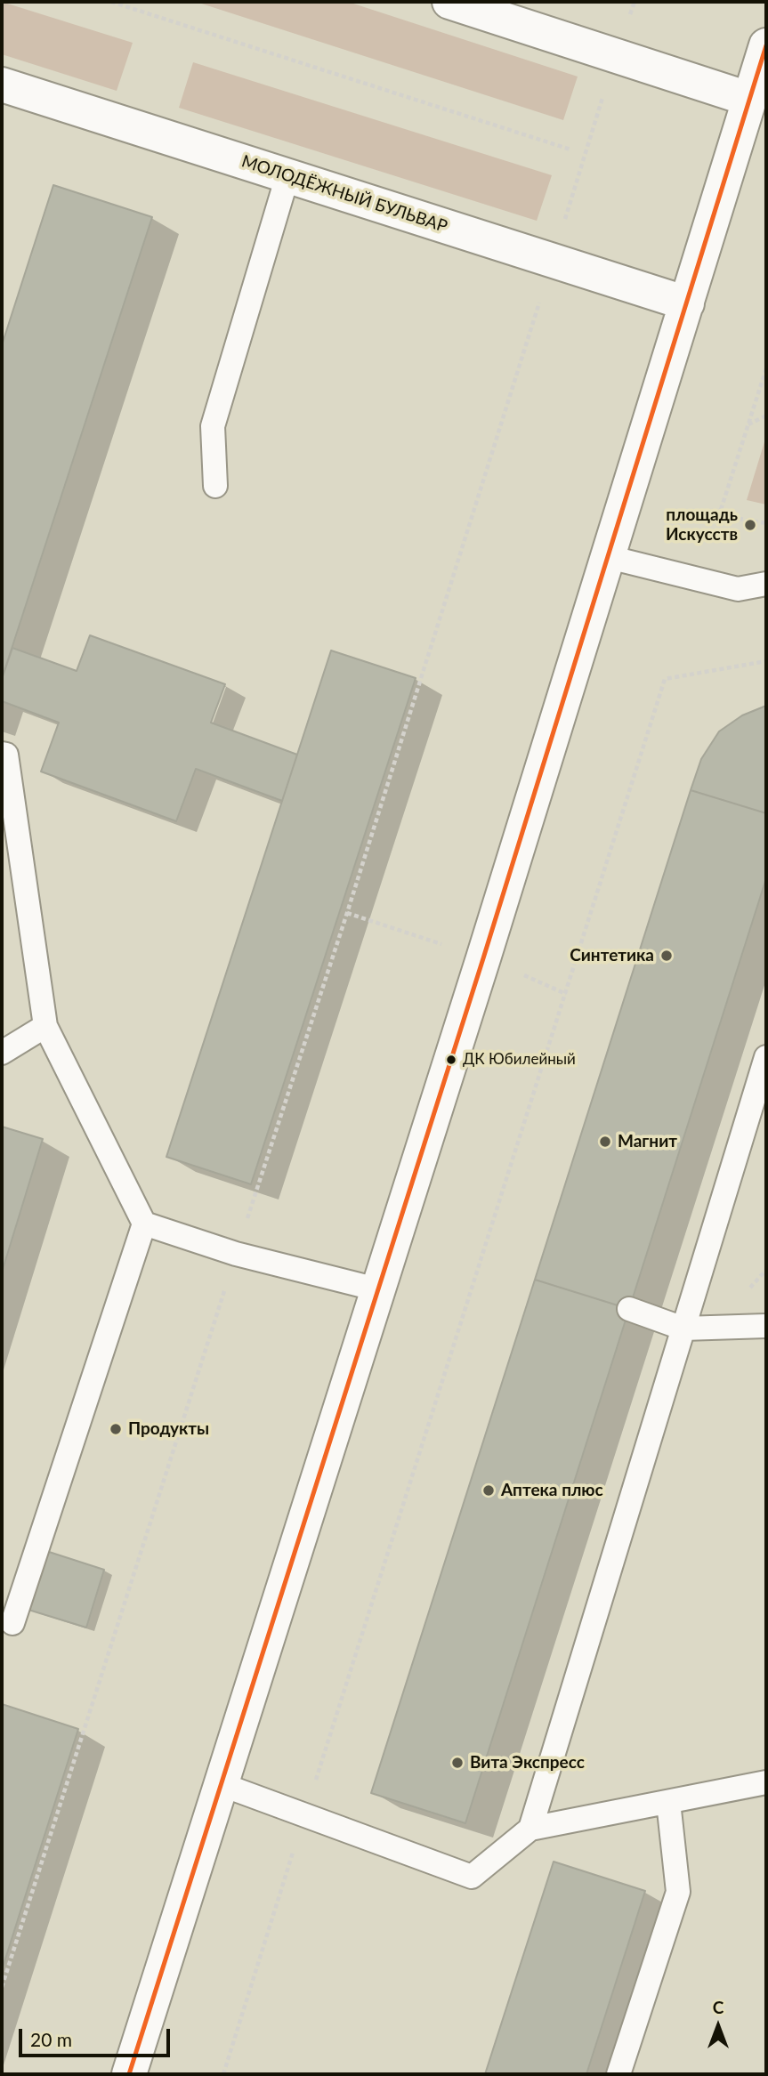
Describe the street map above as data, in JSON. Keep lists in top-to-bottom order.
{
  "streets": {
    "main road": ["МОЛОДЁЖНЫЙ БУЛЬВАР"]
  },
  "places": [
    "площадь Искусств",
    "Синтетика",
    "ДК Юбилейный",
    "Магнит",
    "Продукты",
    "Аптека плюс",
    "Вита Экспресс"
  ],
  "scale_bar": "20 m",
  "north": "top"
}
